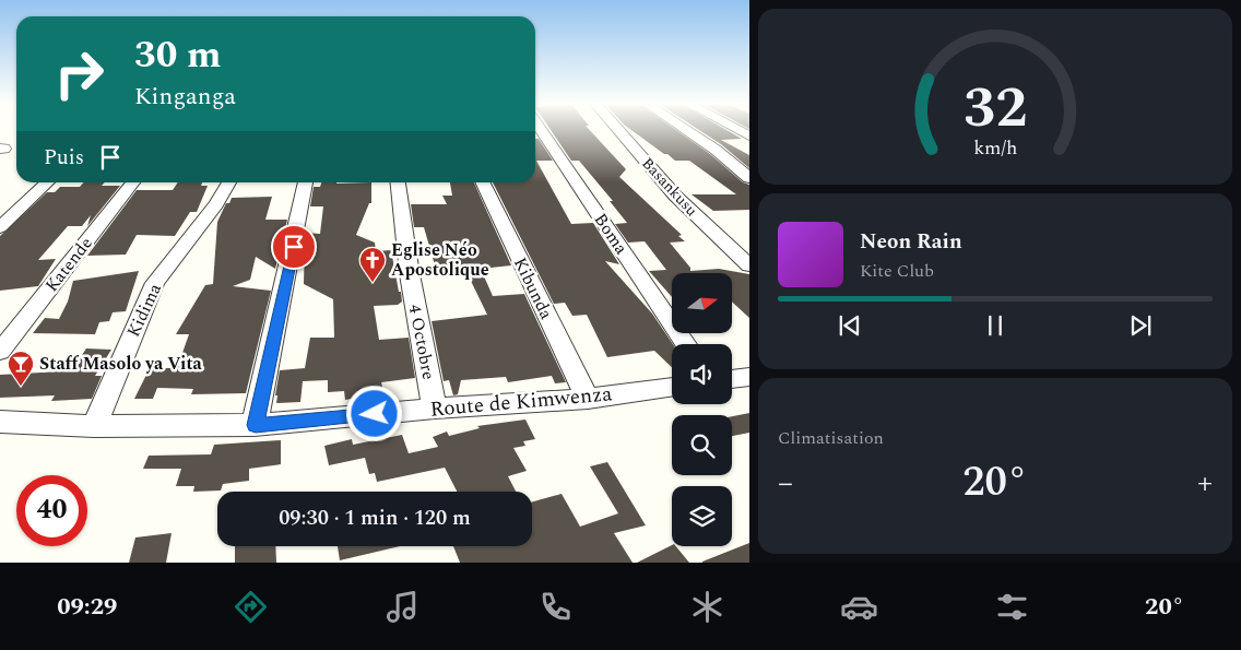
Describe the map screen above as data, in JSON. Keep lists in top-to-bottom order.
{
  "streets": {
    "street": [
      "Basankusu",
      "Boma",
      "Katende",
      "Kibunda",
      "Kidima",
      "4 Octobre",
      "Route de Kimwenza"
    ]
  },
  "crossings": [
    ["Kibunda", "Route de Kimwenza"],
    ["Kidima", "Route de Kimwenza"],
    ["4 Octobre", "Route de Kimwenza"]
  ],
  "places": {
    "church": ["Eglise Néo Apostolique"],
    "bar": ["Staff Masolo ya Vita"]
  },
  "north": "right",
  "page": {
    "turn": ["30 m", "Kinganga"],
    "then": "Puis",
    "song": ["Neon Rain", "Kite Club"],
    "tile": "Climatisation",
    "heat": ["−", "20°", "+"],
    "limit": "40",
    "trip": "09:30 · 1 min · 120 m",
    "tabs": ["09:29", "20°"],
    "gauge": ["32", "km/h"]
  }
}
